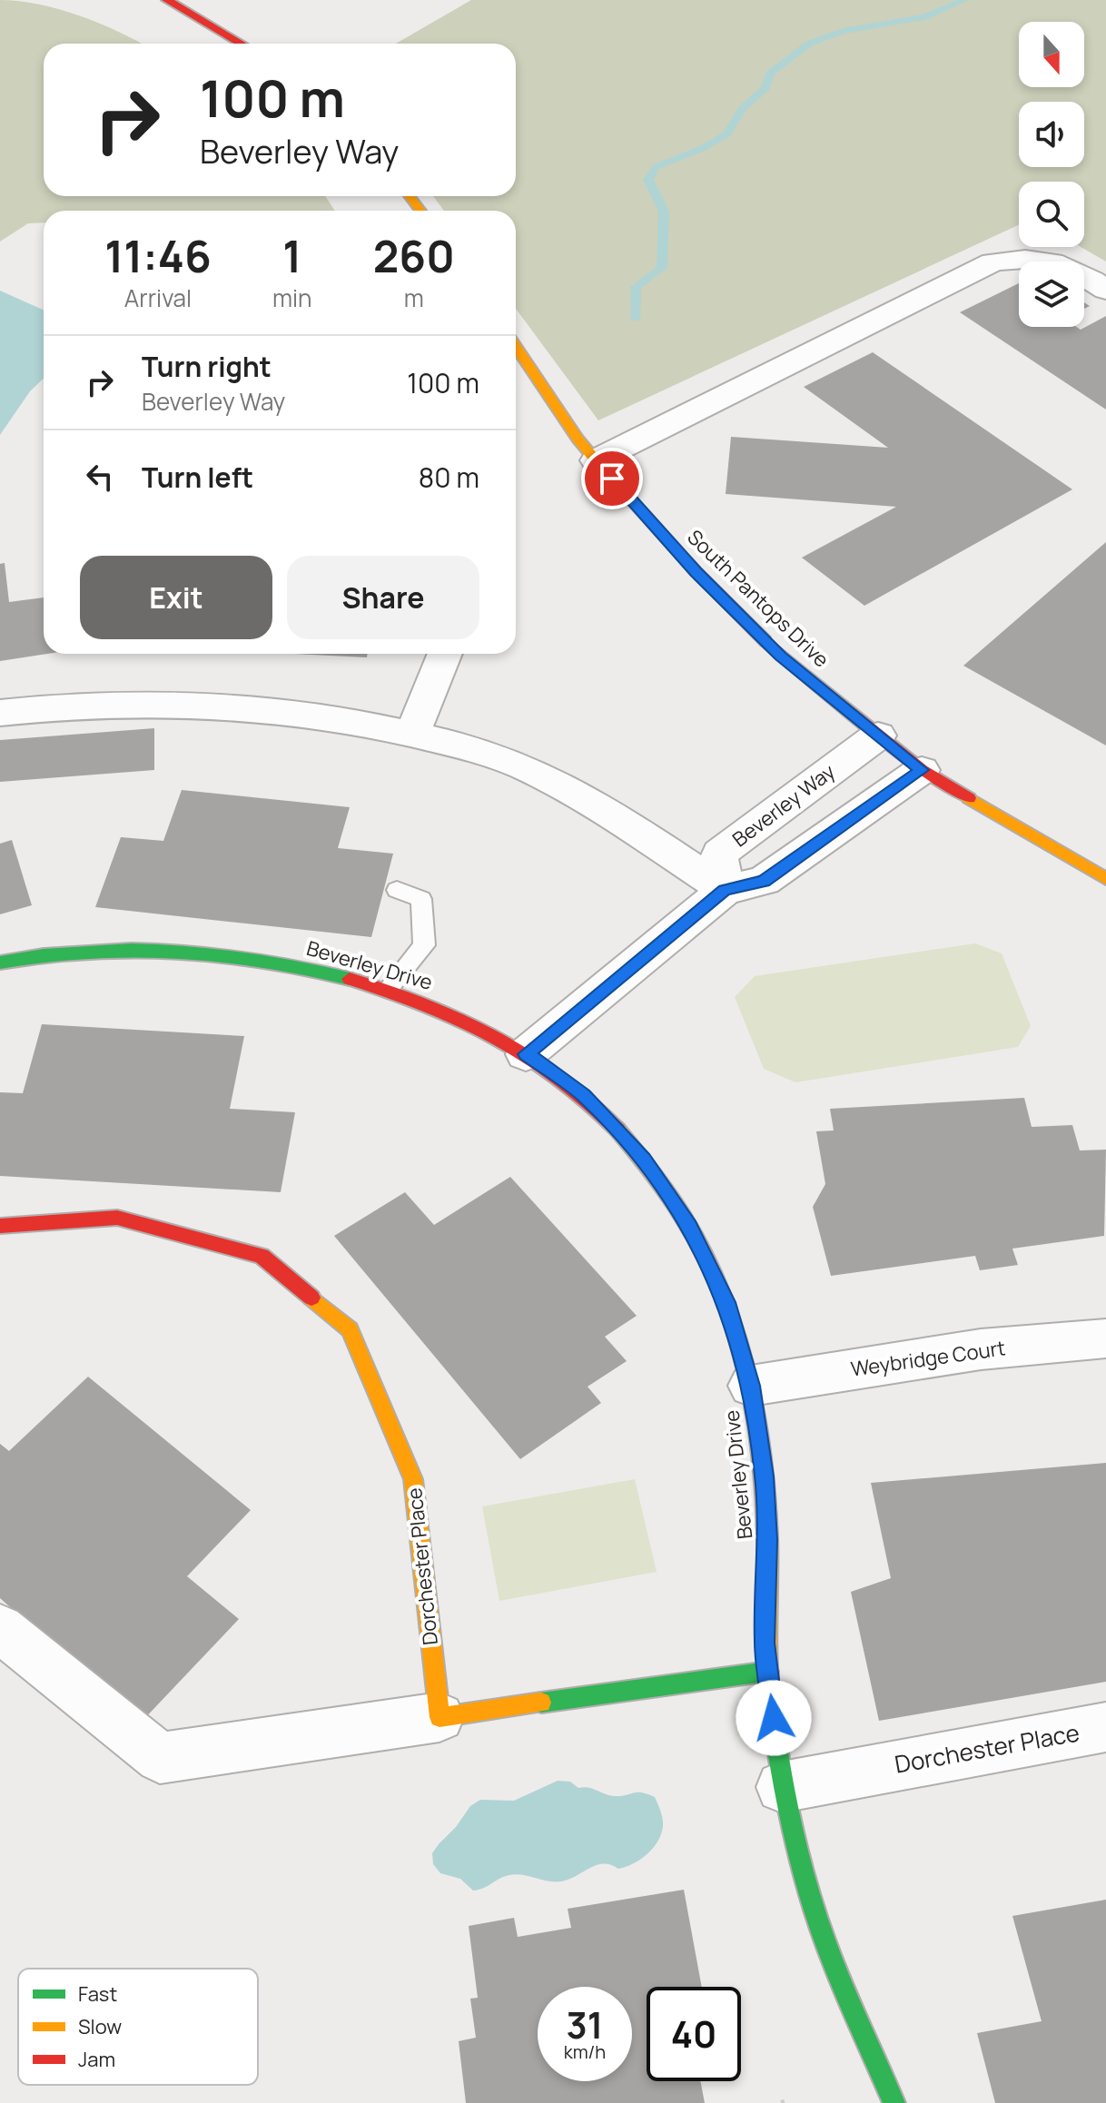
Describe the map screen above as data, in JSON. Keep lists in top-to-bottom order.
{
  "streets": {
    "street": [
      "South Pantops Drive",
      "Beverley Way",
      "Beverley Drive",
      "Weybridge Court",
      "Dorchester Place"
    ]
  },
  "crossings": [
    ["South Pantops Drive", "Beverley Way"],
    ["Beverley Drive", "Weybridge Court"],
    ["Beverley Drive", "Dorchester Place"]
  ],
  "legend": ["Fast", "Slow", "Jam"],
  "north": "bottom",
  "page": {
    "turn": ["100 m", "Beverley Way"],
    "eta": [
      "11:46",
      "Arrival",
      "1",
      "min",
      "260",
      "m"
    ],
    "list": [
      {
        "name": "Turn right",
        "note": "Beverley Way",
        "value": "100 m"
      },
      {
        "name": "Turn left",
        "value": "80 m"
      }
    ],
    "buttons": ["Exit", "Share"],
    "speed": "31 km/h",
    "limit": "40"
  }
}
